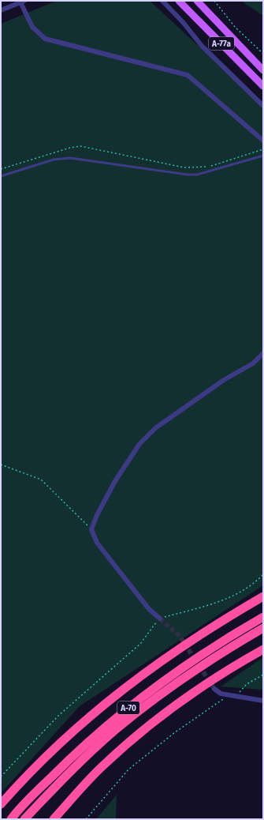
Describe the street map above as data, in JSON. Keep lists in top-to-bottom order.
{
  "streets": {
    "highway": ["A-70"],
    "main road": ["A-77a"]
  }
}
